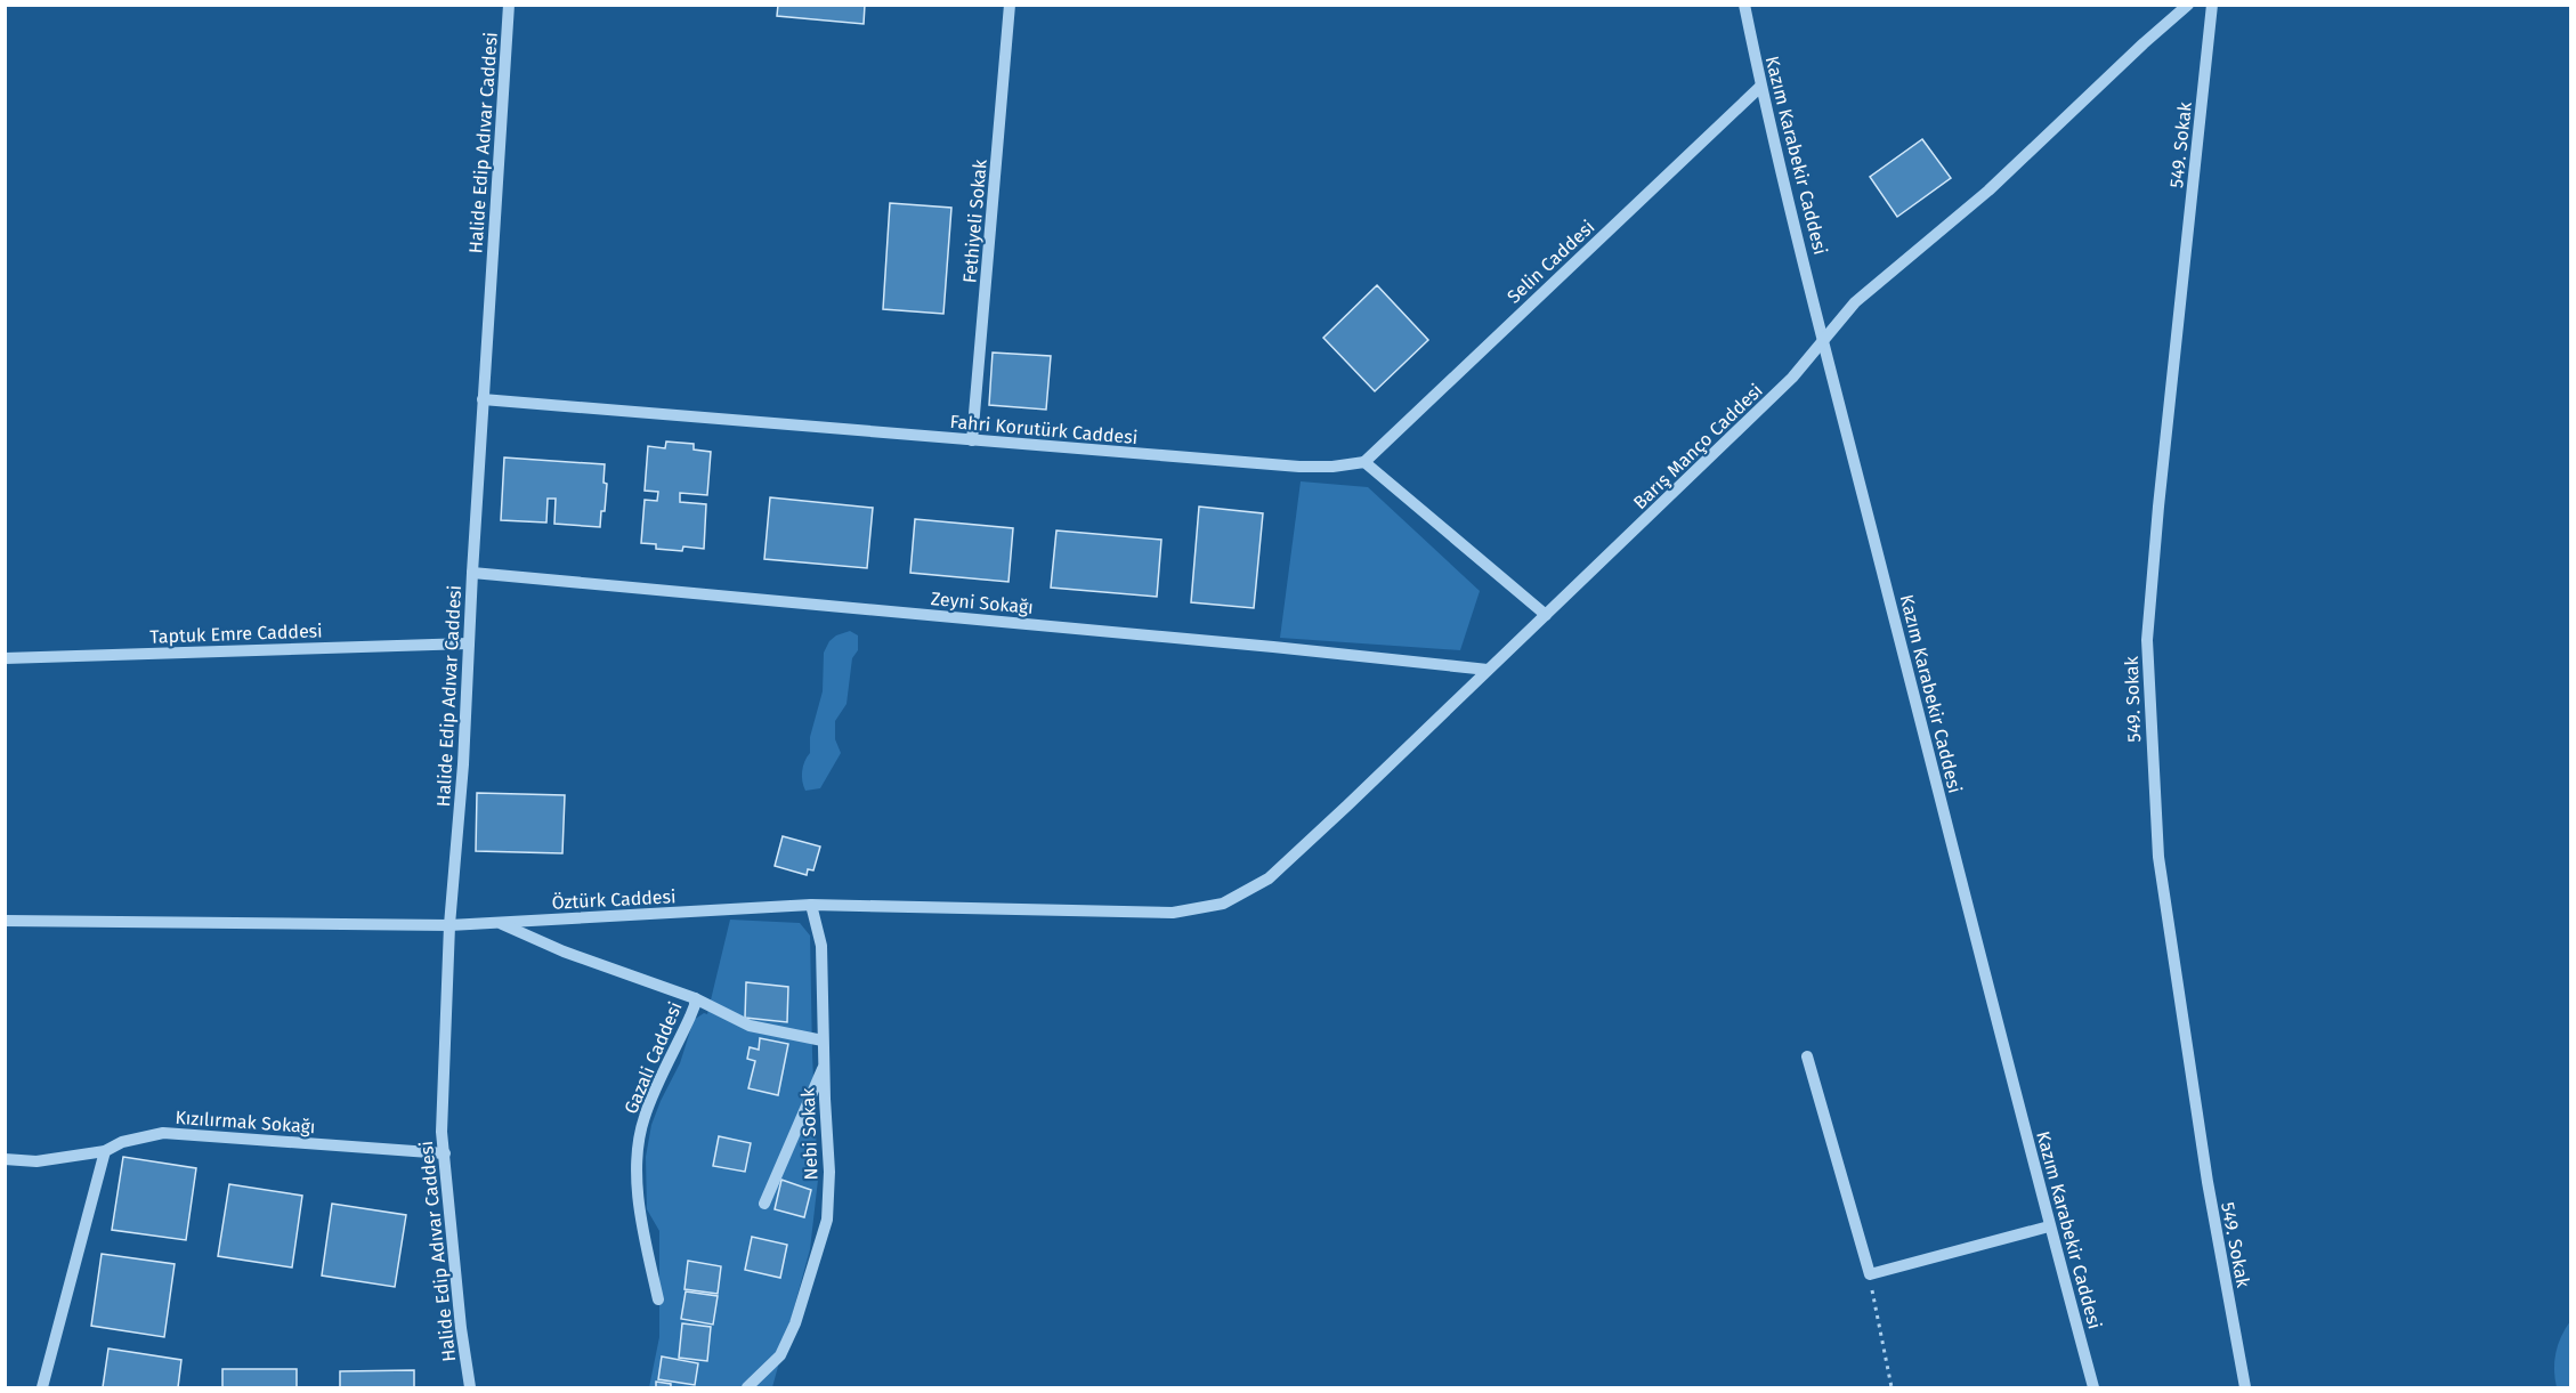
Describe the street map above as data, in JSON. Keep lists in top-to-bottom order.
{
  "streets": {
    "street": [
      "Halide Edip Adıvar Caddesi",
      "549. Sokak",
      "Kazım Karabekir Caddesi",
      "Fethiyeli Sokak",
      "Selin Caddesi",
      "Fahri Korutürk Caddesi",
      "Barış Manço Caddesi",
      "Zeyni Sokağı",
      "Taptuk Emre Caddesi",
      "Öztürk Caddesi",
      "Gazali Caddesi",
      "Kızılırmak Sokağı",
      "Nebi Sokak"
    ]
  },
  "crossings": [
    ["Halide Edip Adıvar Caddesi", "Fahri Korutürk Caddesi"],
    ["Halide Edip Adıvar Caddesi", "Zeyni Sokağı"],
    ["Halide Edip Adıvar Caddesi", "Taptuk Emre Caddesi"],
    ["Halide Edip Adıvar Caddesi", "Öztürk Caddesi"],
    ["Halide Edip Adıvar Caddesi", "Kızılırmak Sokağı"],
    ["Kazım Karabekir Caddesi", "Selin Caddesi"],
    ["Kazım Karabekir Caddesi", "Barış Manço Caddesi"],
    ["Fethiyeli Sokak", "Fahri Korutürk Caddesi"],
    ["Selin Caddesi", "Fahri Korutürk Caddesi"],
    ["Barış Manço Caddesi", "Zeyni Sokağı"],
    ["Barış Manço Caddesi", "Öztürk Caddesi"],
    ["Öztürk Caddesi", "Gazali Caddesi"],
    ["Öztürk Caddesi", "Nebi Sokak"]
  ]
}
